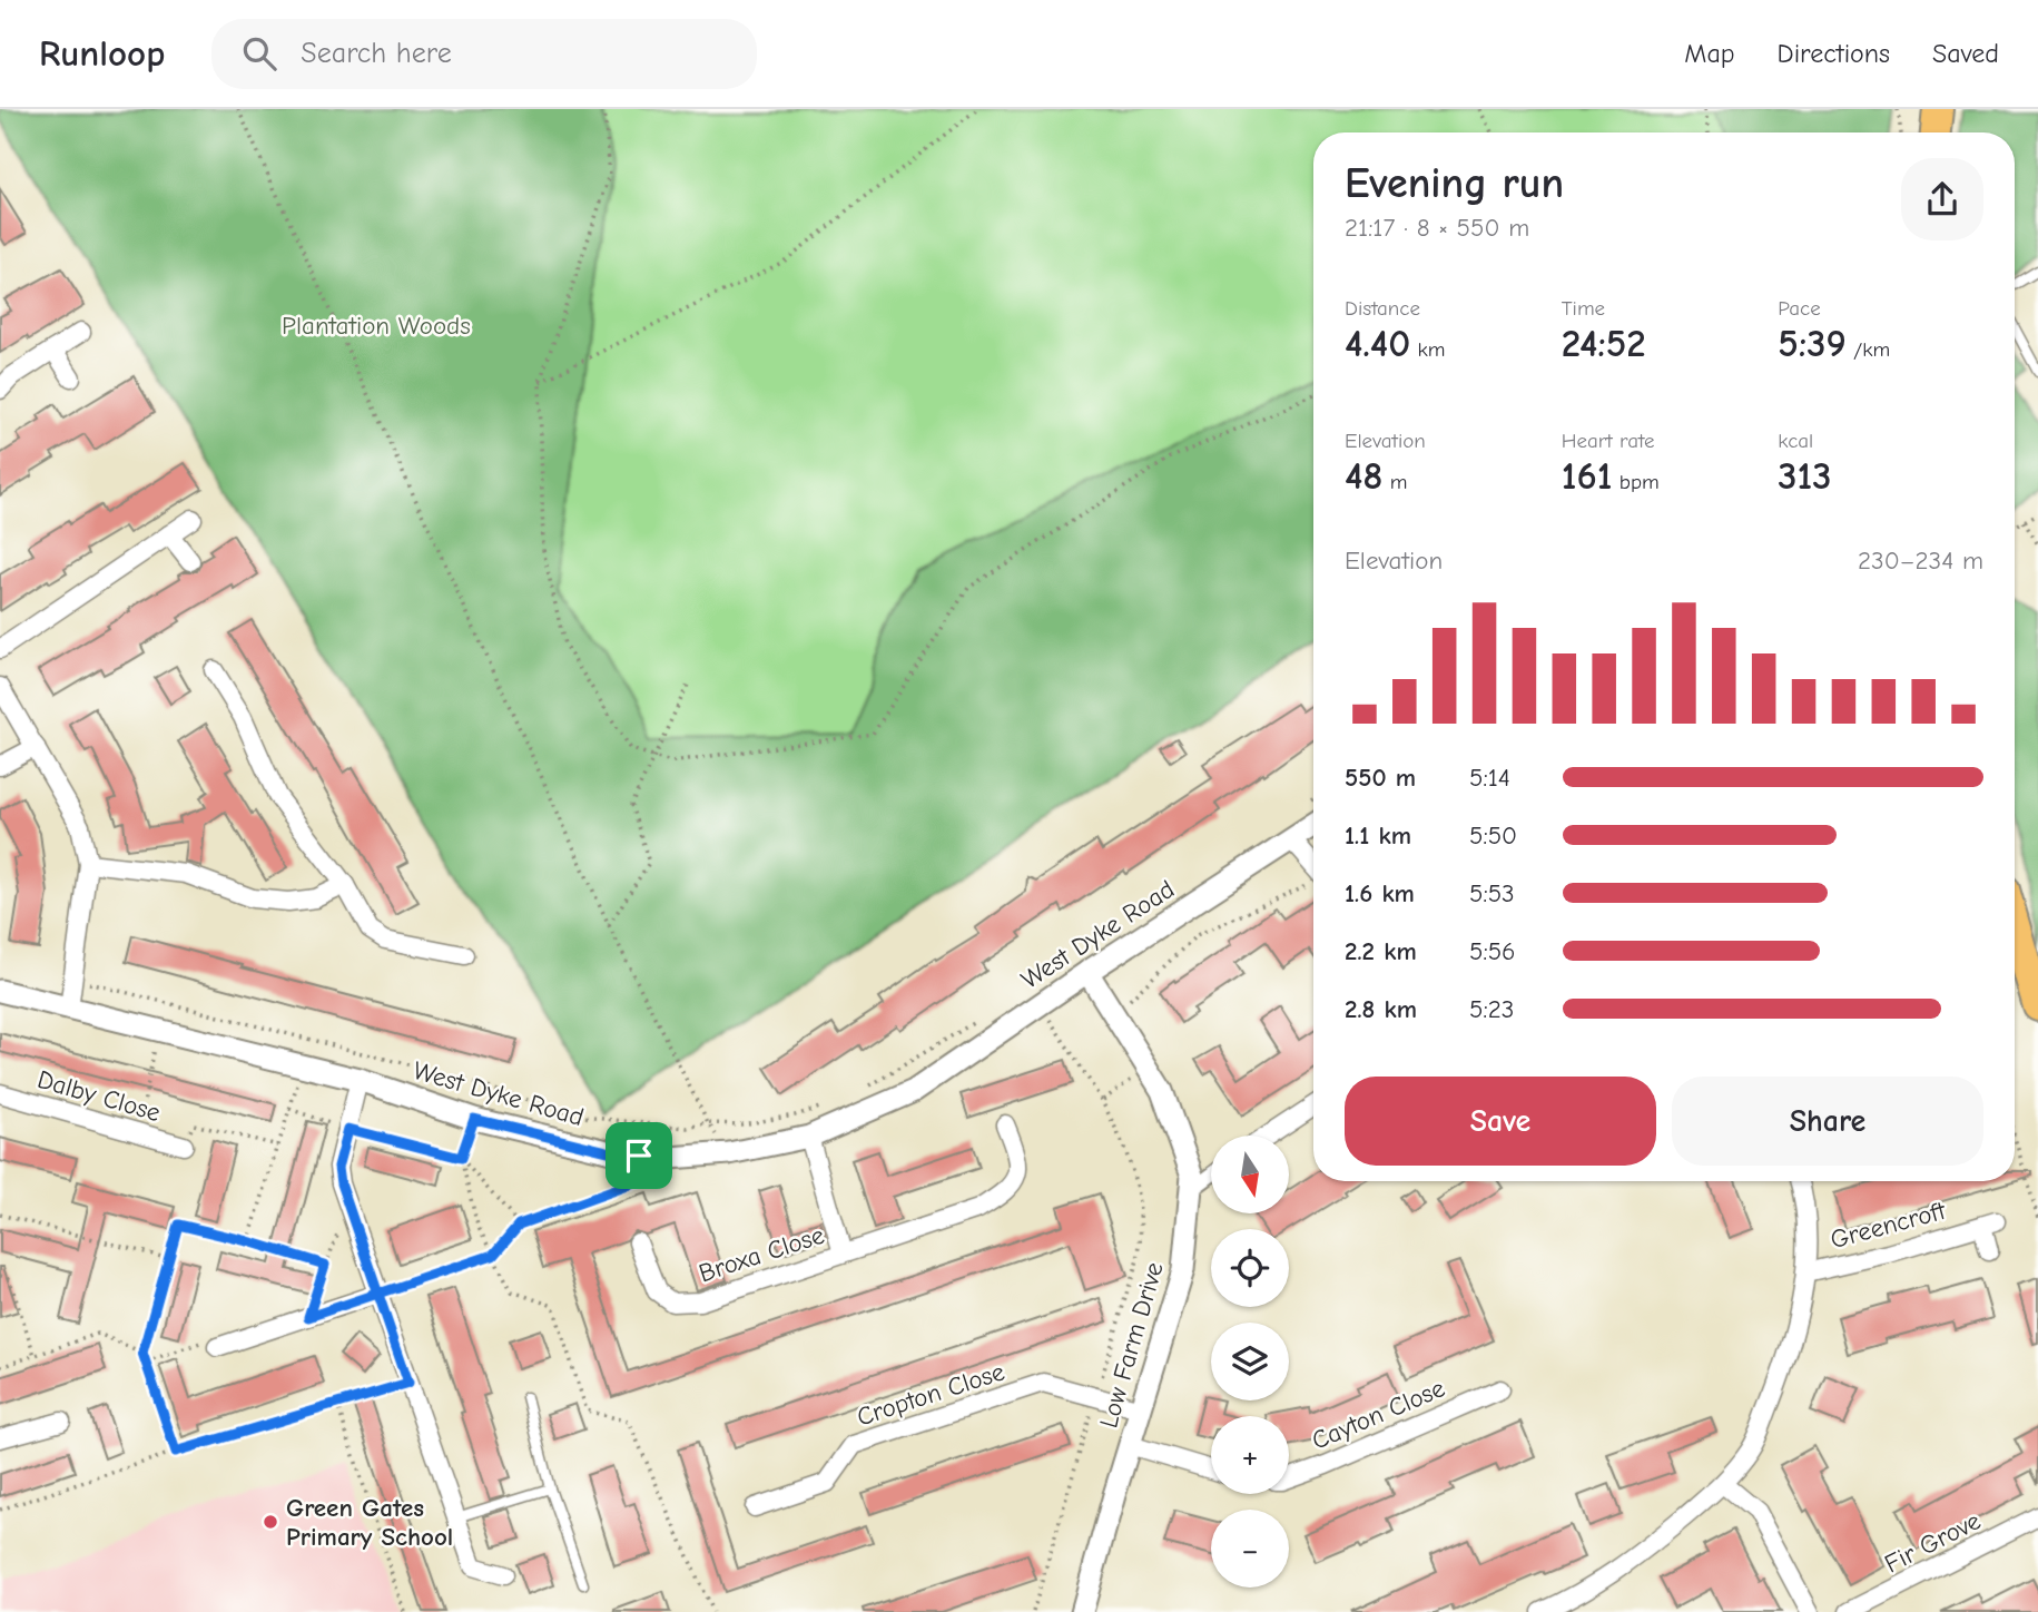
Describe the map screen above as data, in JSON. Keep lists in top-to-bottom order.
{
  "streets": {
    "street": [
      "West Dyke Road",
      "Dalby Close",
      "Greencroft",
      "Broxa Close",
      "Low Farm Drive",
      "Cropton Close",
      "Cayton Close",
      "Fir Grove"
    ]
  },
  "crossings": [
    ["West Dyke Road", "Broxa Close"],
    ["West Dyke Road", "Low Farm Drive"],
    ["Low Farm Drive", "Cropton Close"]
  ],
  "parks": ["Plantation Woods"],
  "places": ["Green Gates Primary School"],
  "north": "bottom",
  "page": {
    "header": "Runloop",
    "search": "Search here",
    "nav": ["Map", "Directions", "Saved"],
    "heading": ["Evening run", "21:17 · 8 × 550 m"],
    "stats": [
      ["Distance", "4.40 km"],
      ["Time", "24:52"],
      ["Pace", "5:39 /km"],
      ["Elevation", "48 m"],
      ["Heart rate", "161 bpm"],
      ["kcal", "313"]
    ],
    "chart": ["Elevation", "230–234 m"],
    "list": [
      {
        "name": "550 m",
        "note": "5:14"
      },
      {
        "name": "1.1 km",
        "note": "5:50"
      },
      {
        "name": "1.6 km",
        "note": "5:53"
      },
      {
        "name": "2.2 km",
        "note": "5:56"
      },
      {
        "name": "2.8 km",
        "note": "5:23"
      }
    ],
    "buttons": ["Save", "Share"],
    "map_buttons": ["+", "−"]
  }
}
